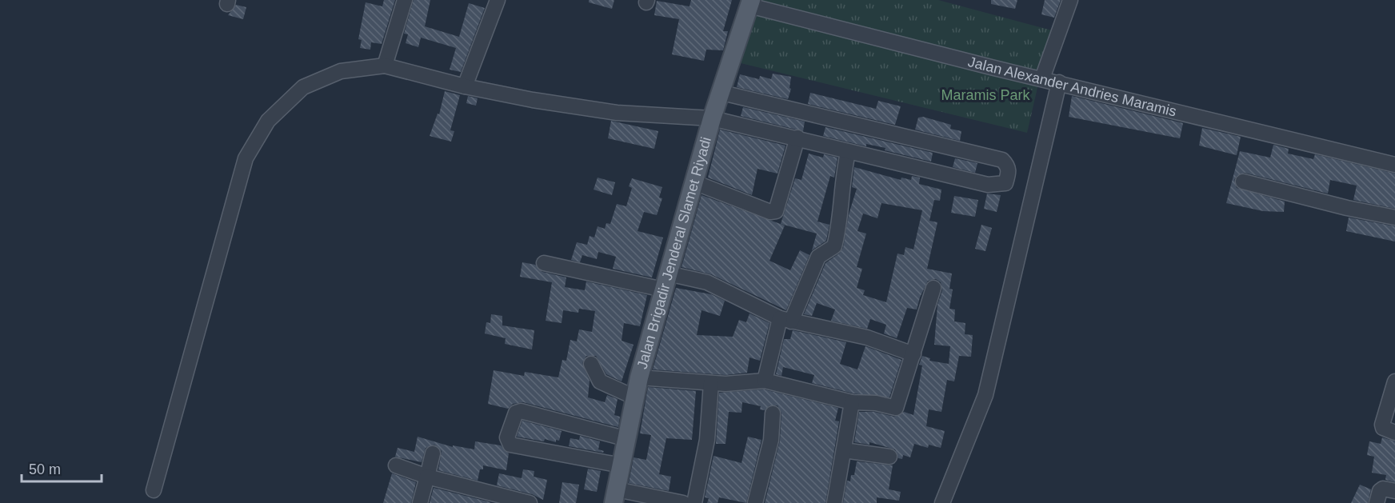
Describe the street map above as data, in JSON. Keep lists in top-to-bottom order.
{
  "streets": {
    "main road": ["Jalan Brigadir Jenderal Slamet Riyadi"],
    "street": ["Jalan Alexander Andries Maramis"]
  },
  "crossings": [
    ["Jalan Alexander Andries Maramis", "Jalan Brigadir Jenderal Slamet Riyadi"]
  ],
  "parks": ["Maramis Park"],
  "scale_bar": "50 m"
}
